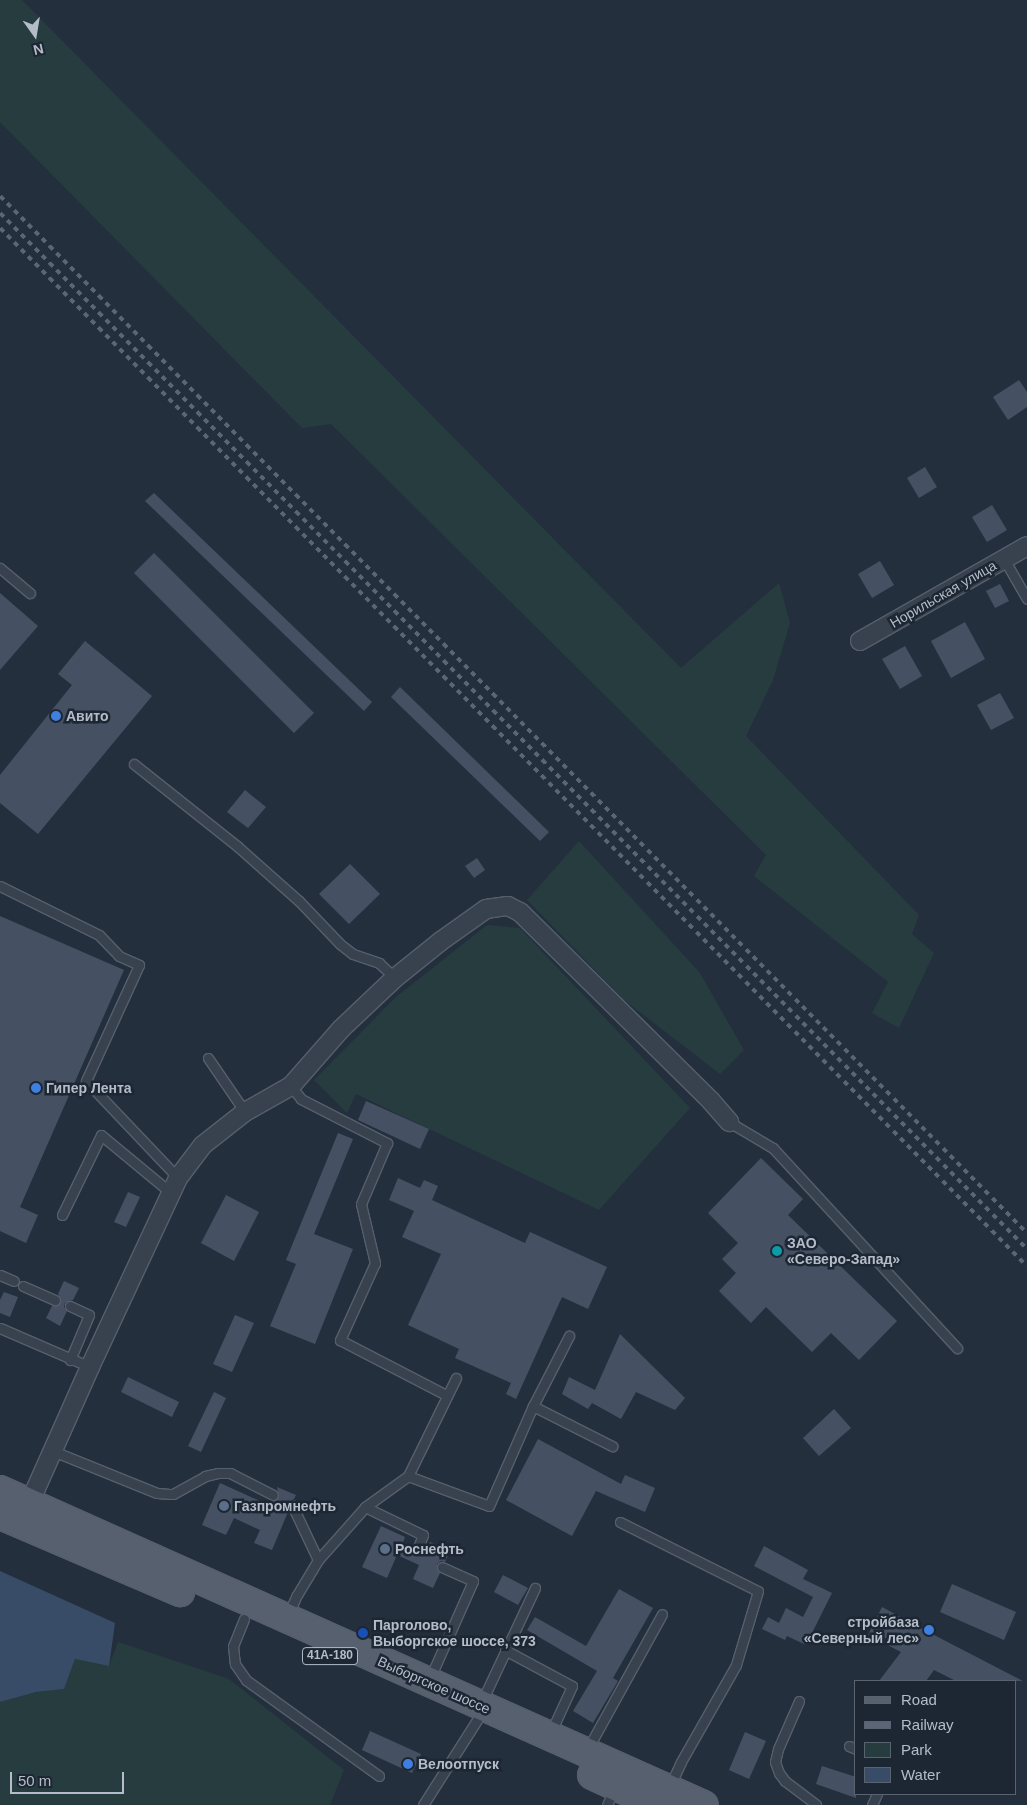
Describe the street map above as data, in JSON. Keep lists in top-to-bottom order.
{
  "streets": {
    "main road": ["41А-180", "Выборгское шоссе"],
    "street": ["Норильская улица"]
  },
  "places": [
    "Авито",
    "Гипер Лента",
    "ЗАО «Северо-Запад»",
    "Газпромнефть",
    "Роснефть",
    "стройбаза «Северный лес»",
    "Парголово, Выборгское шоссе, 373",
    "Велоотпуск"
  ],
  "legend": [
    "Road",
    "Railway",
    "Park",
    "Water"
  ],
  "scale_bar": "50 m",
  "north": "bottom"
}
